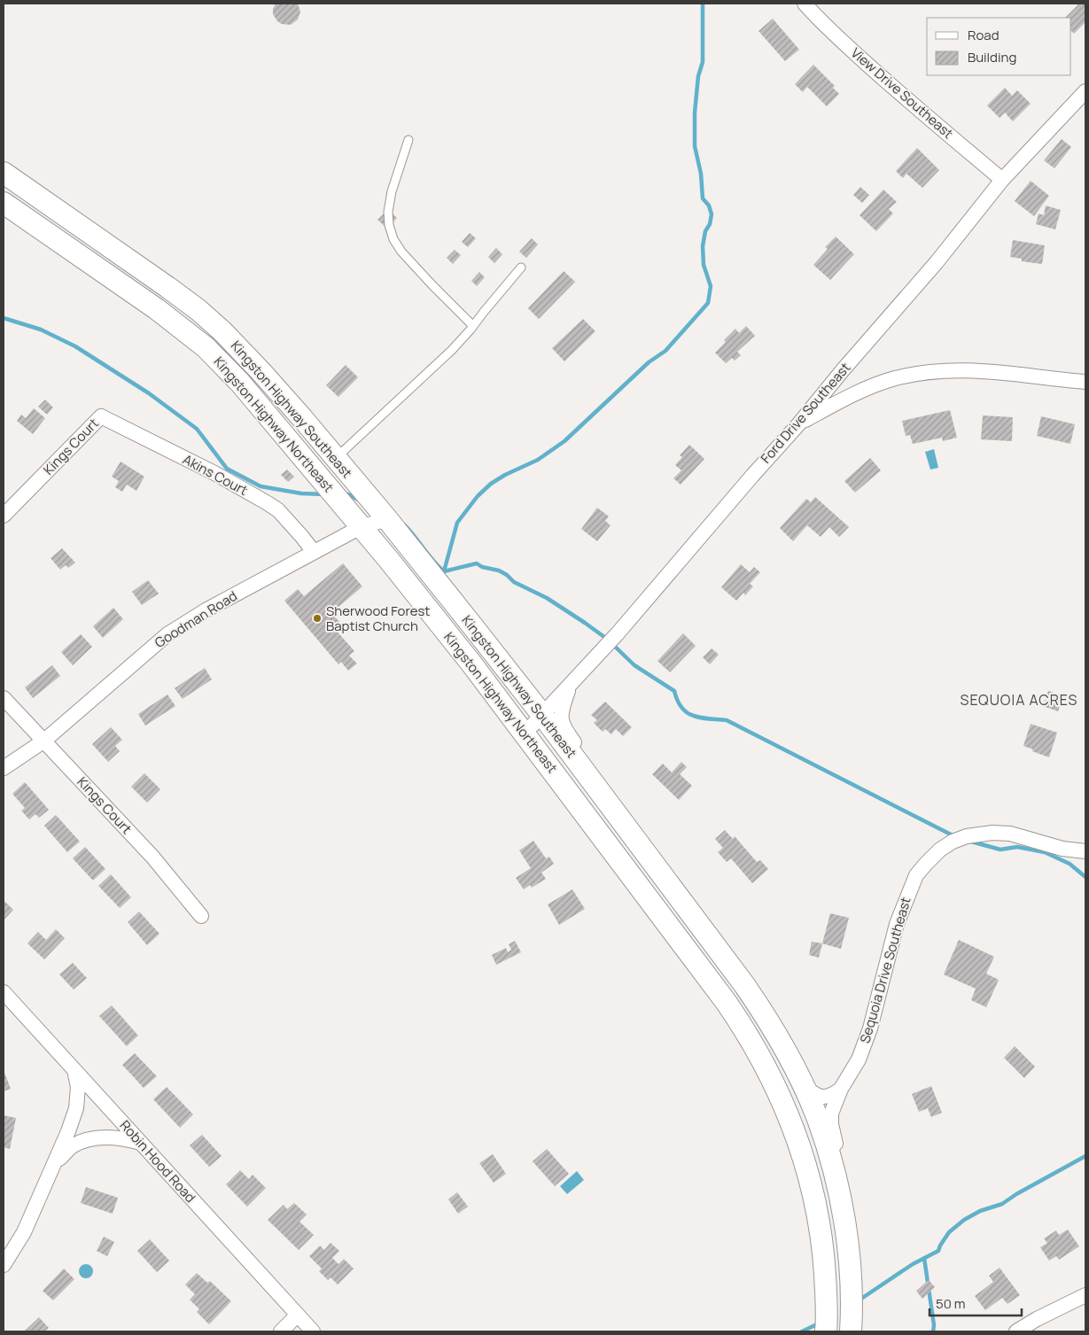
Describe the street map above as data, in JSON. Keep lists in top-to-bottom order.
{
  "streets": {
    "main road": ["Kingston Highway Southeast", "Kingston Highway Northeast"],
    "street": [
      "View Drive Southeast",
      "Ford Drive Southeast",
      "Kings Court",
      "Akins Court",
      "Goodman Road",
      "Sequoia Drive Southeast",
      "Robin Hood Road"
    ]
  },
  "crossings": [
    ["View Drive Southeast", "Ford Drive Southeast"],
    ["Kingston Highway Southeast", "Ford Drive Southeast"],
    ["Kingston Highway Southeast", "Goodman Road"],
    ["Kingston Highway Southeast", "Sequoia Drive Southeast"],
    ["Ford Drive Southeast", "Kingston Highway Northeast"],
    ["Kingston Highway Northeast", "Goodman Road"],
    ["Kings Court", "Akins Court"],
    ["Kings Court", "Goodman Road"],
    ["Akins Court", "Goodman Road"]
  ],
  "districts": ["SEQUOIA ACRES"],
  "places": ["Sherwood Forest Baptist Church"],
  "legend": ["Road", "Building"],
  "scale_bar": "50 m"
}
